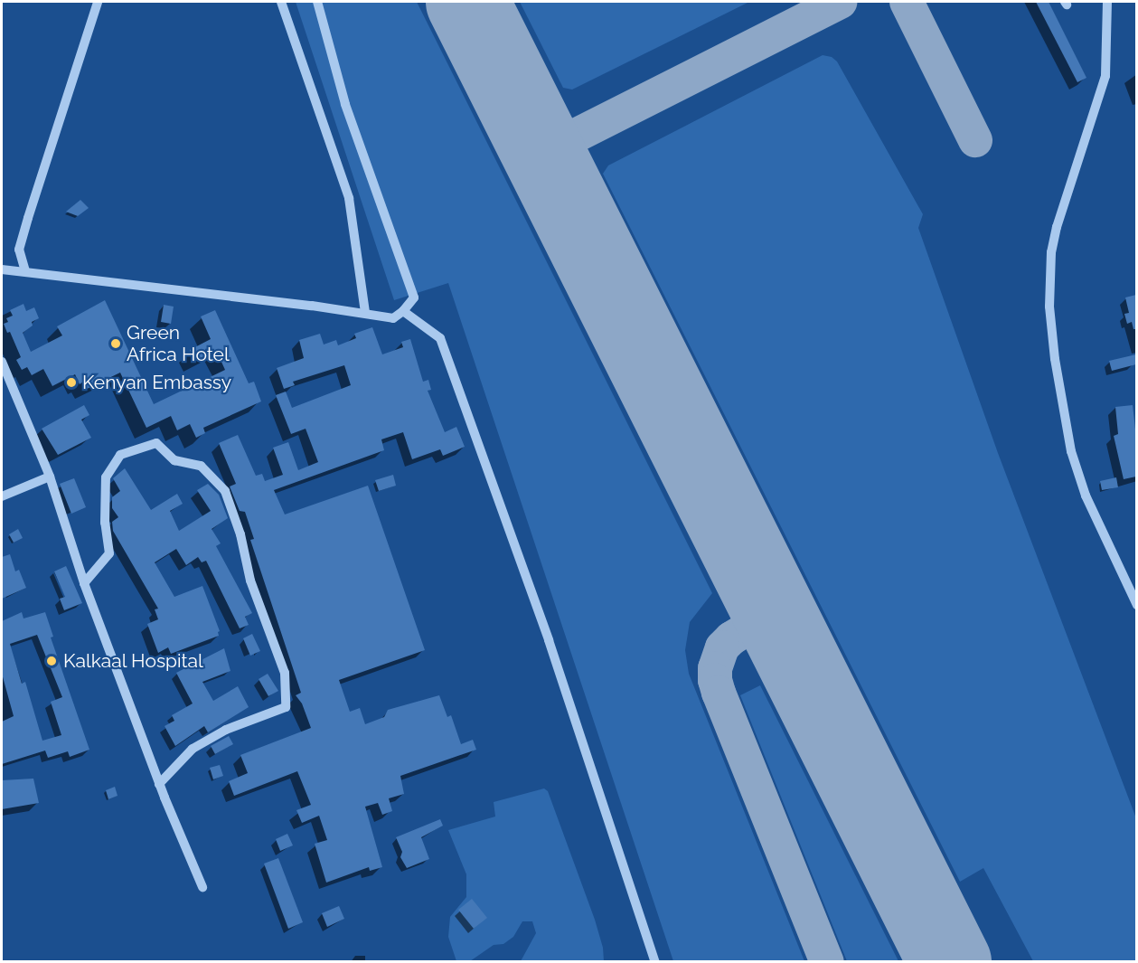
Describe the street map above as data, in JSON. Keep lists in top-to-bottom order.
{
  "places": ["Green Africa Hotel", "Kenyan Embassy", "Kalkaal Hospital"]
}
